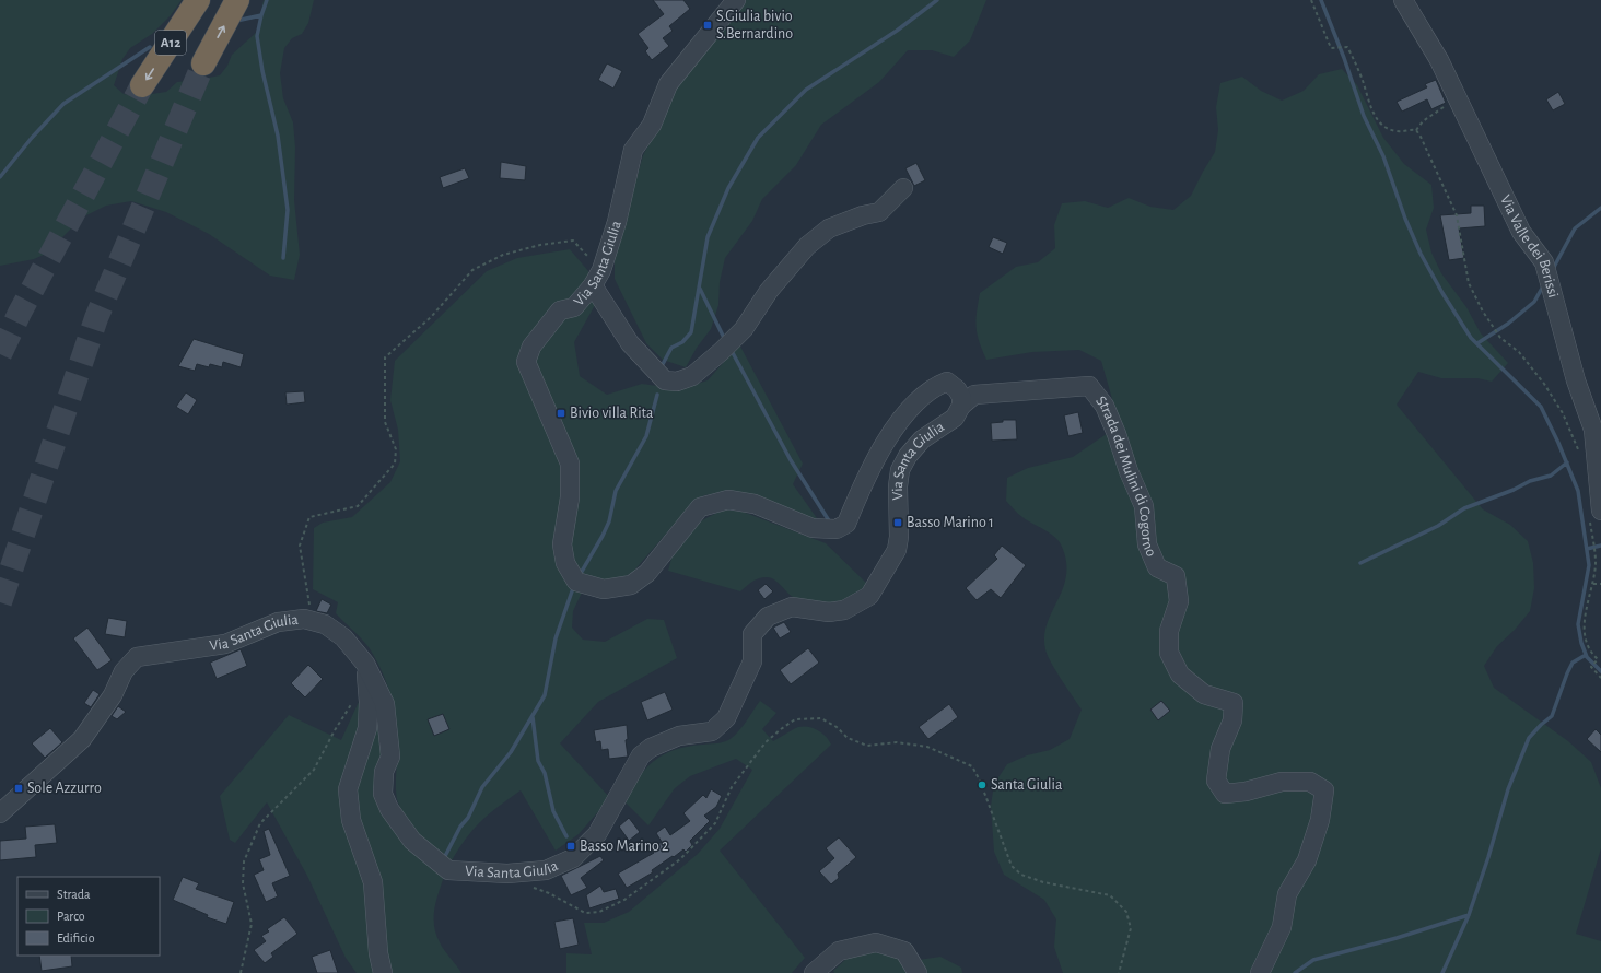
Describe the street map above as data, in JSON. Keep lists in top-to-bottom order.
{
  "streets": {
    "highway": ["A12"],
    "street": ["Via Valle dei Berissi", "Via Santa Giulia", "Strada dei Mulini di Cogorno"]
  },
  "crossings": [
    ["Via Santa Giulia", "Strada dei Mulini di Cogorno"]
  ],
  "places": {
    "transit": [
      "S.Giulia bivio S.Bernardino",
      "Bivio villa Rita",
      "Basso Marino 1",
      "Sole Azzurro",
      "Basso Marino 2"
    ],
    "other": ["Santa Giulia"]
  },
  "legend": ["Strada", "Parco", "Edificio"]
}
